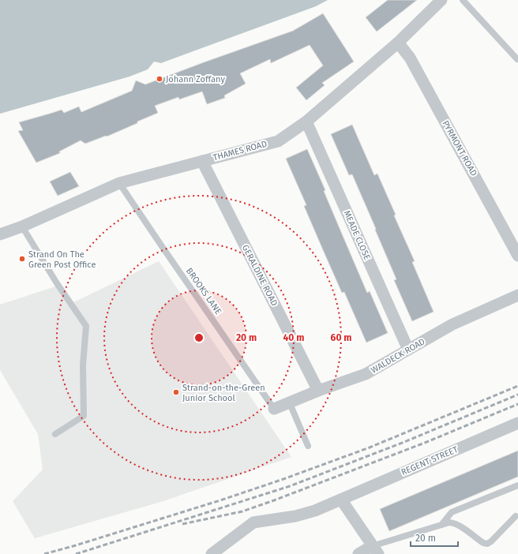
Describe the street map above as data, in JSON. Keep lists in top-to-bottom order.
{
  "streets": {
    "street": [
      "PYRMONT ROAD",
      "THAMES ROAD",
      "MEADE CLOSE",
      "GERALDINE ROAD",
      "WALDECK ROAD",
      "REGENT STREET"
    ],
    "lane": ["BROOKS LANE"]
  },
  "crossings": [
    ["PYRMONT ROAD", "THAMES ROAD"],
    ["THAMES ROAD", "MEADE CLOSE"],
    ["THAMES ROAD", "GERALDINE ROAD"],
    ["THAMES ROAD", "BROOKS LANE"],
    ["MEADE CLOSE", "WALDECK ROAD"],
    ["GERALDINE ROAD", "WALDECK ROAD"],
    ["BROOKS LANE", "WALDECK ROAD"]
  ],
  "places": ["Johann Zoffany", "Strand On The Green Post Office", "Strand-on-the-Green Junior School"],
  "scale_bar": "20 m",
  "rings": ["20 m", "40 m", "60 m"]
}
